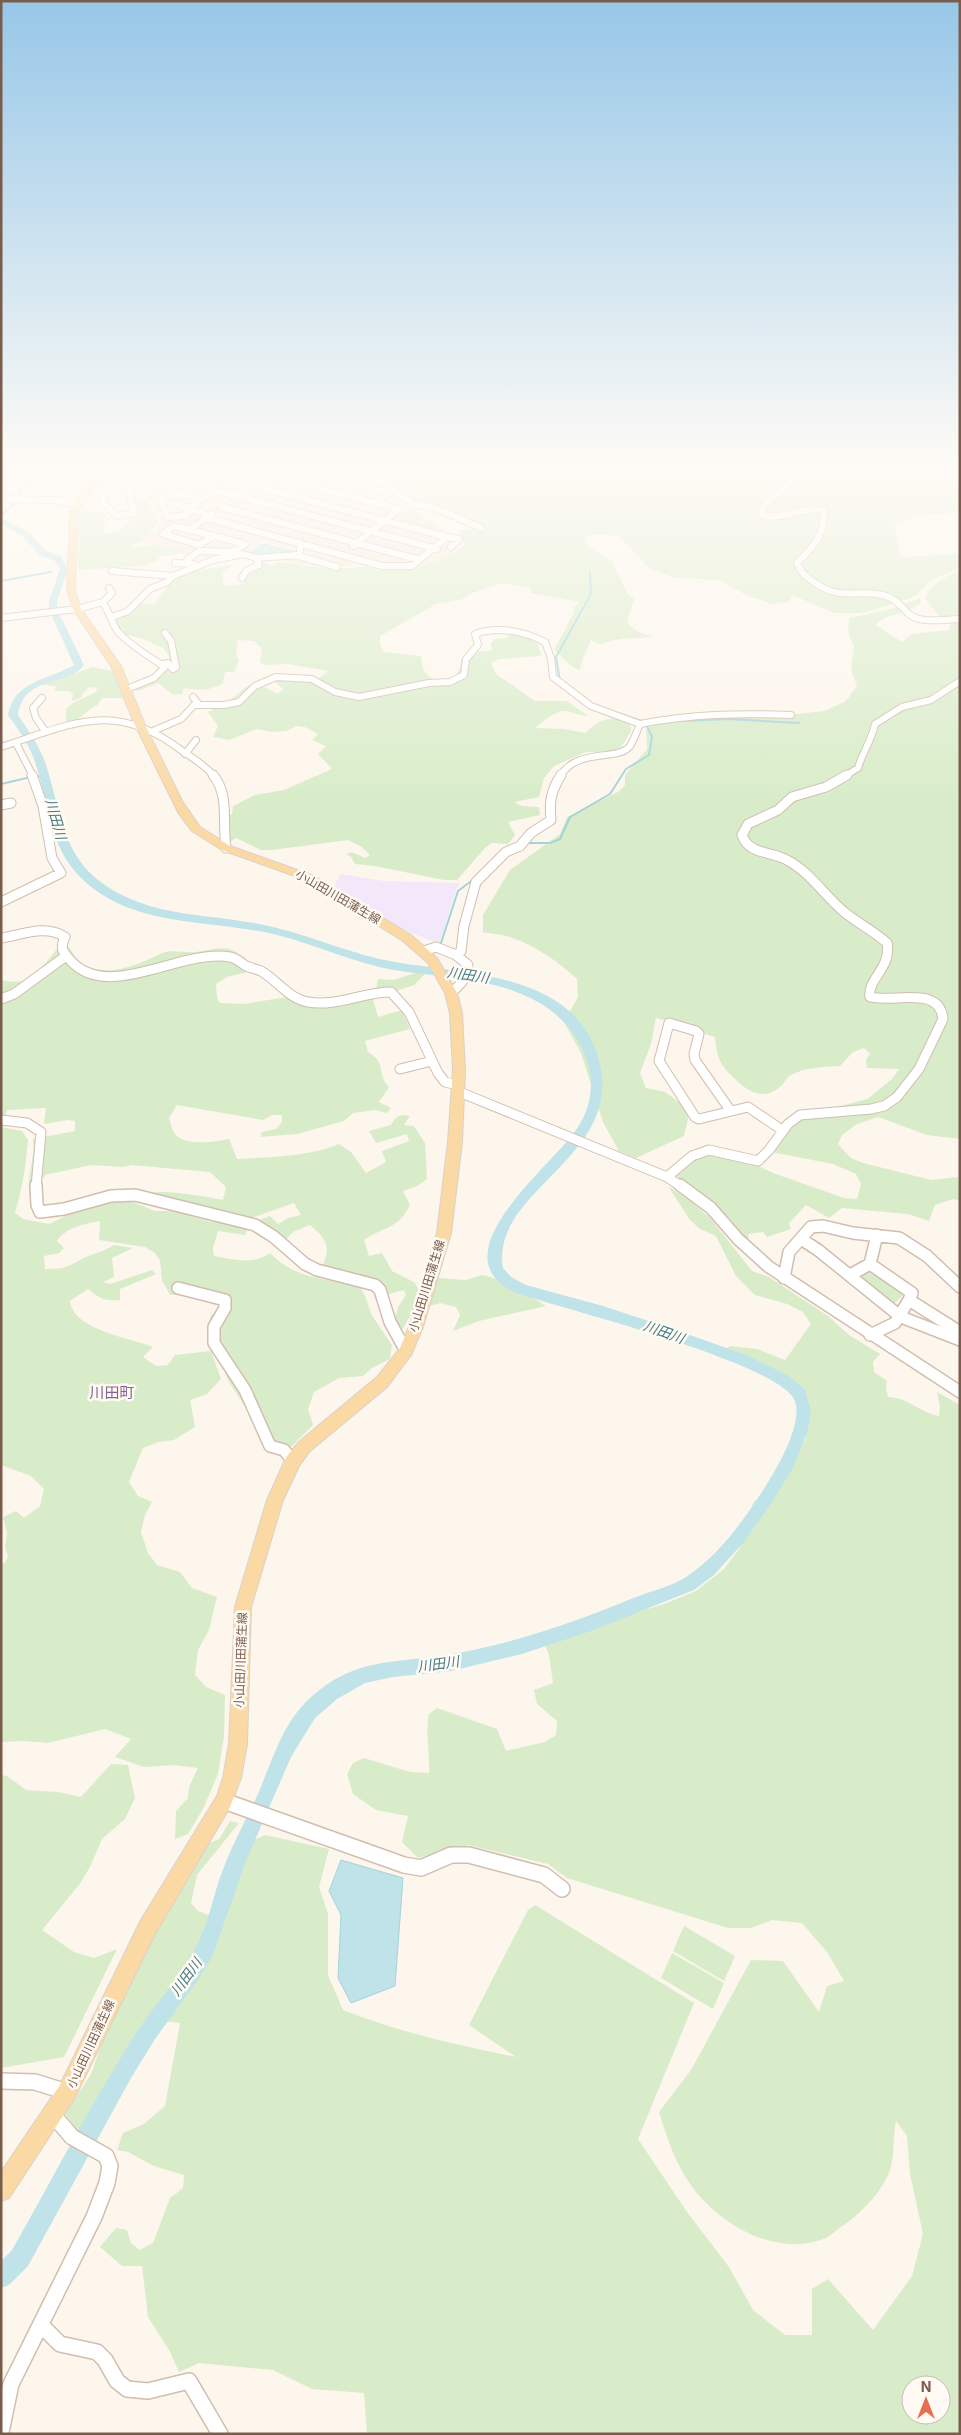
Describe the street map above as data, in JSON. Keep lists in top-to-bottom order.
{
  "streets": {
    "main road": ["小山田川田蒲生線"]
  },
  "districts": ["川田町"],
  "water": ["川田川"],
  "north": "top"
}
